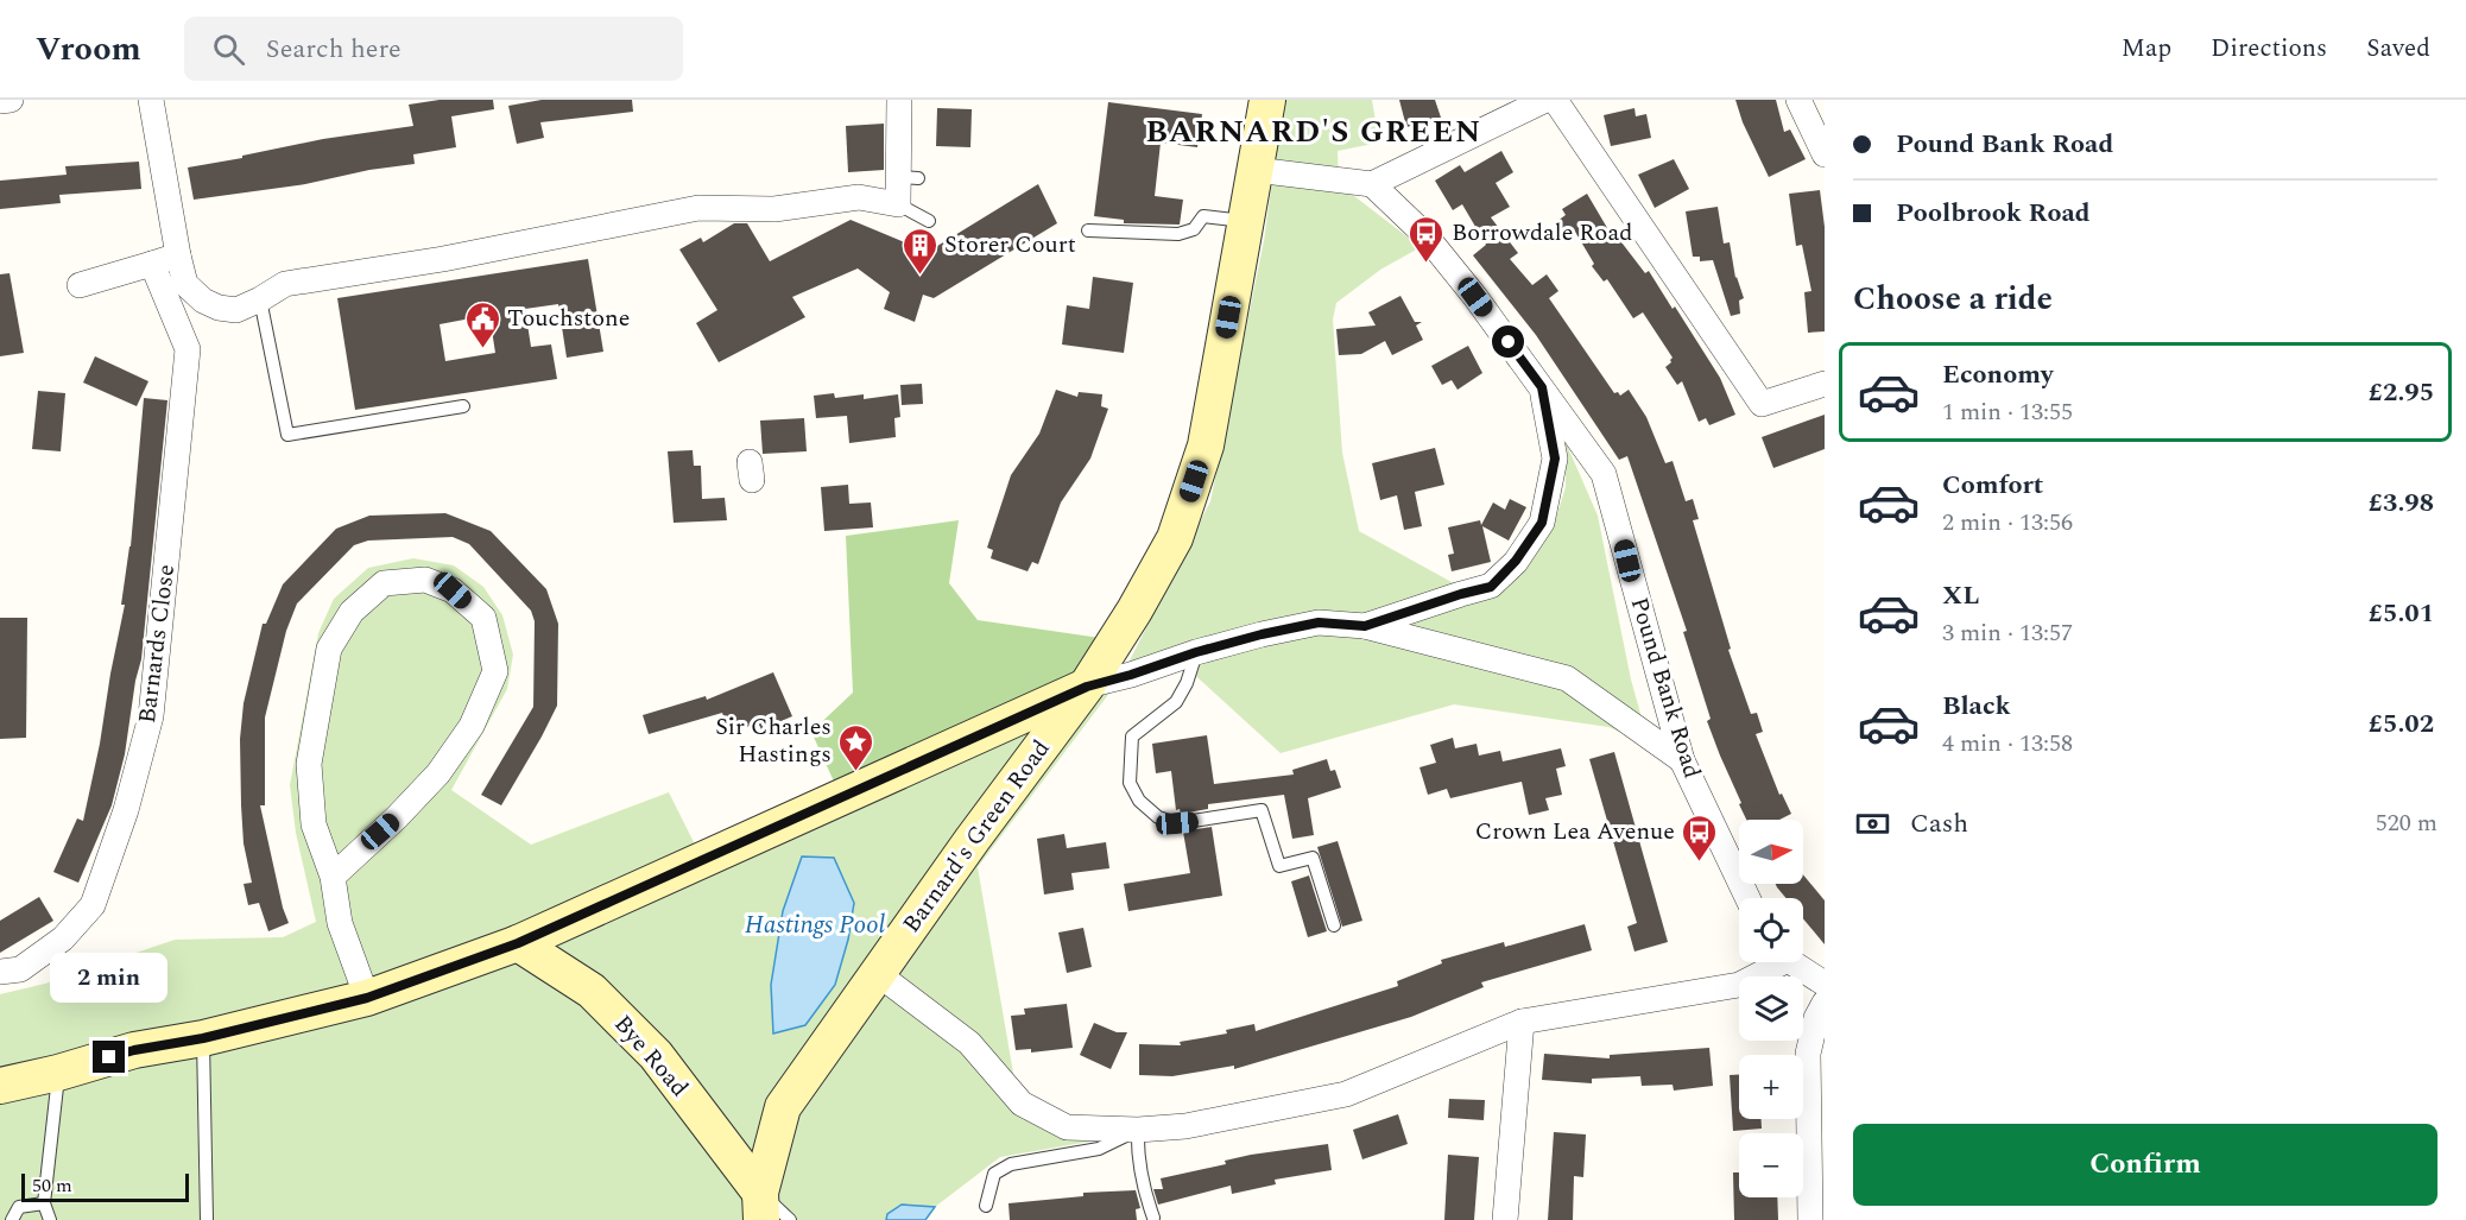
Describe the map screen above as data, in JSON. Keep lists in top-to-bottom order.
{
  "streets": {
    "main road": ["Barnard's Green Road", "Bye Road"],
    "street": ["Barnards Close", "Pound Bank Road"]
  },
  "crossings": [
    ["Barnard's Green Road", "Bye Road"]
  ],
  "districts": ["BARNARD'S GREEN"],
  "water": ["Hastings Pool"],
  "places": {
    "bus stop": ["Borrowdale Road", "Crown Lea Avenue"],
    "building": ["Storer Court"],
    "public building": ["Touchstone"],
    "place": ["Sir Charles Hastings"]
  },
  "scale_bar": "50 m",
  "north": "right",
  "page": {
    "header": "Vroom",
    "search": "Search here",
    "nav": ["Map", "Directions", "Saved"],
    "banner": ["Pound Bank Road", "Poolbrook Road"],
    "heading": "Choose a ride",
    "list": [
      {
        "name": "Economy",
        "note": "1 min · 13:55",
        "value": "£2.95"
      },
      {
        "name": "Comfort",
        "note": "2 min · 13:56",
        "value": "£3.98"
      },
      {
        "name": "XL",
        "note": "3 min · 13:57",
        "value": "£5.01"
      },
      {
        "name": "Black",
        "note": "4 min · 13:58",
        "value": "£5.02"
      }
    ],
    "pay": ["Cash", "520 m"],
    "map_buttons": ["+", "−"],
    "bubble": "2 min",
    "buttons": "Confirm",
    "scale": "50 m"
  }
}
